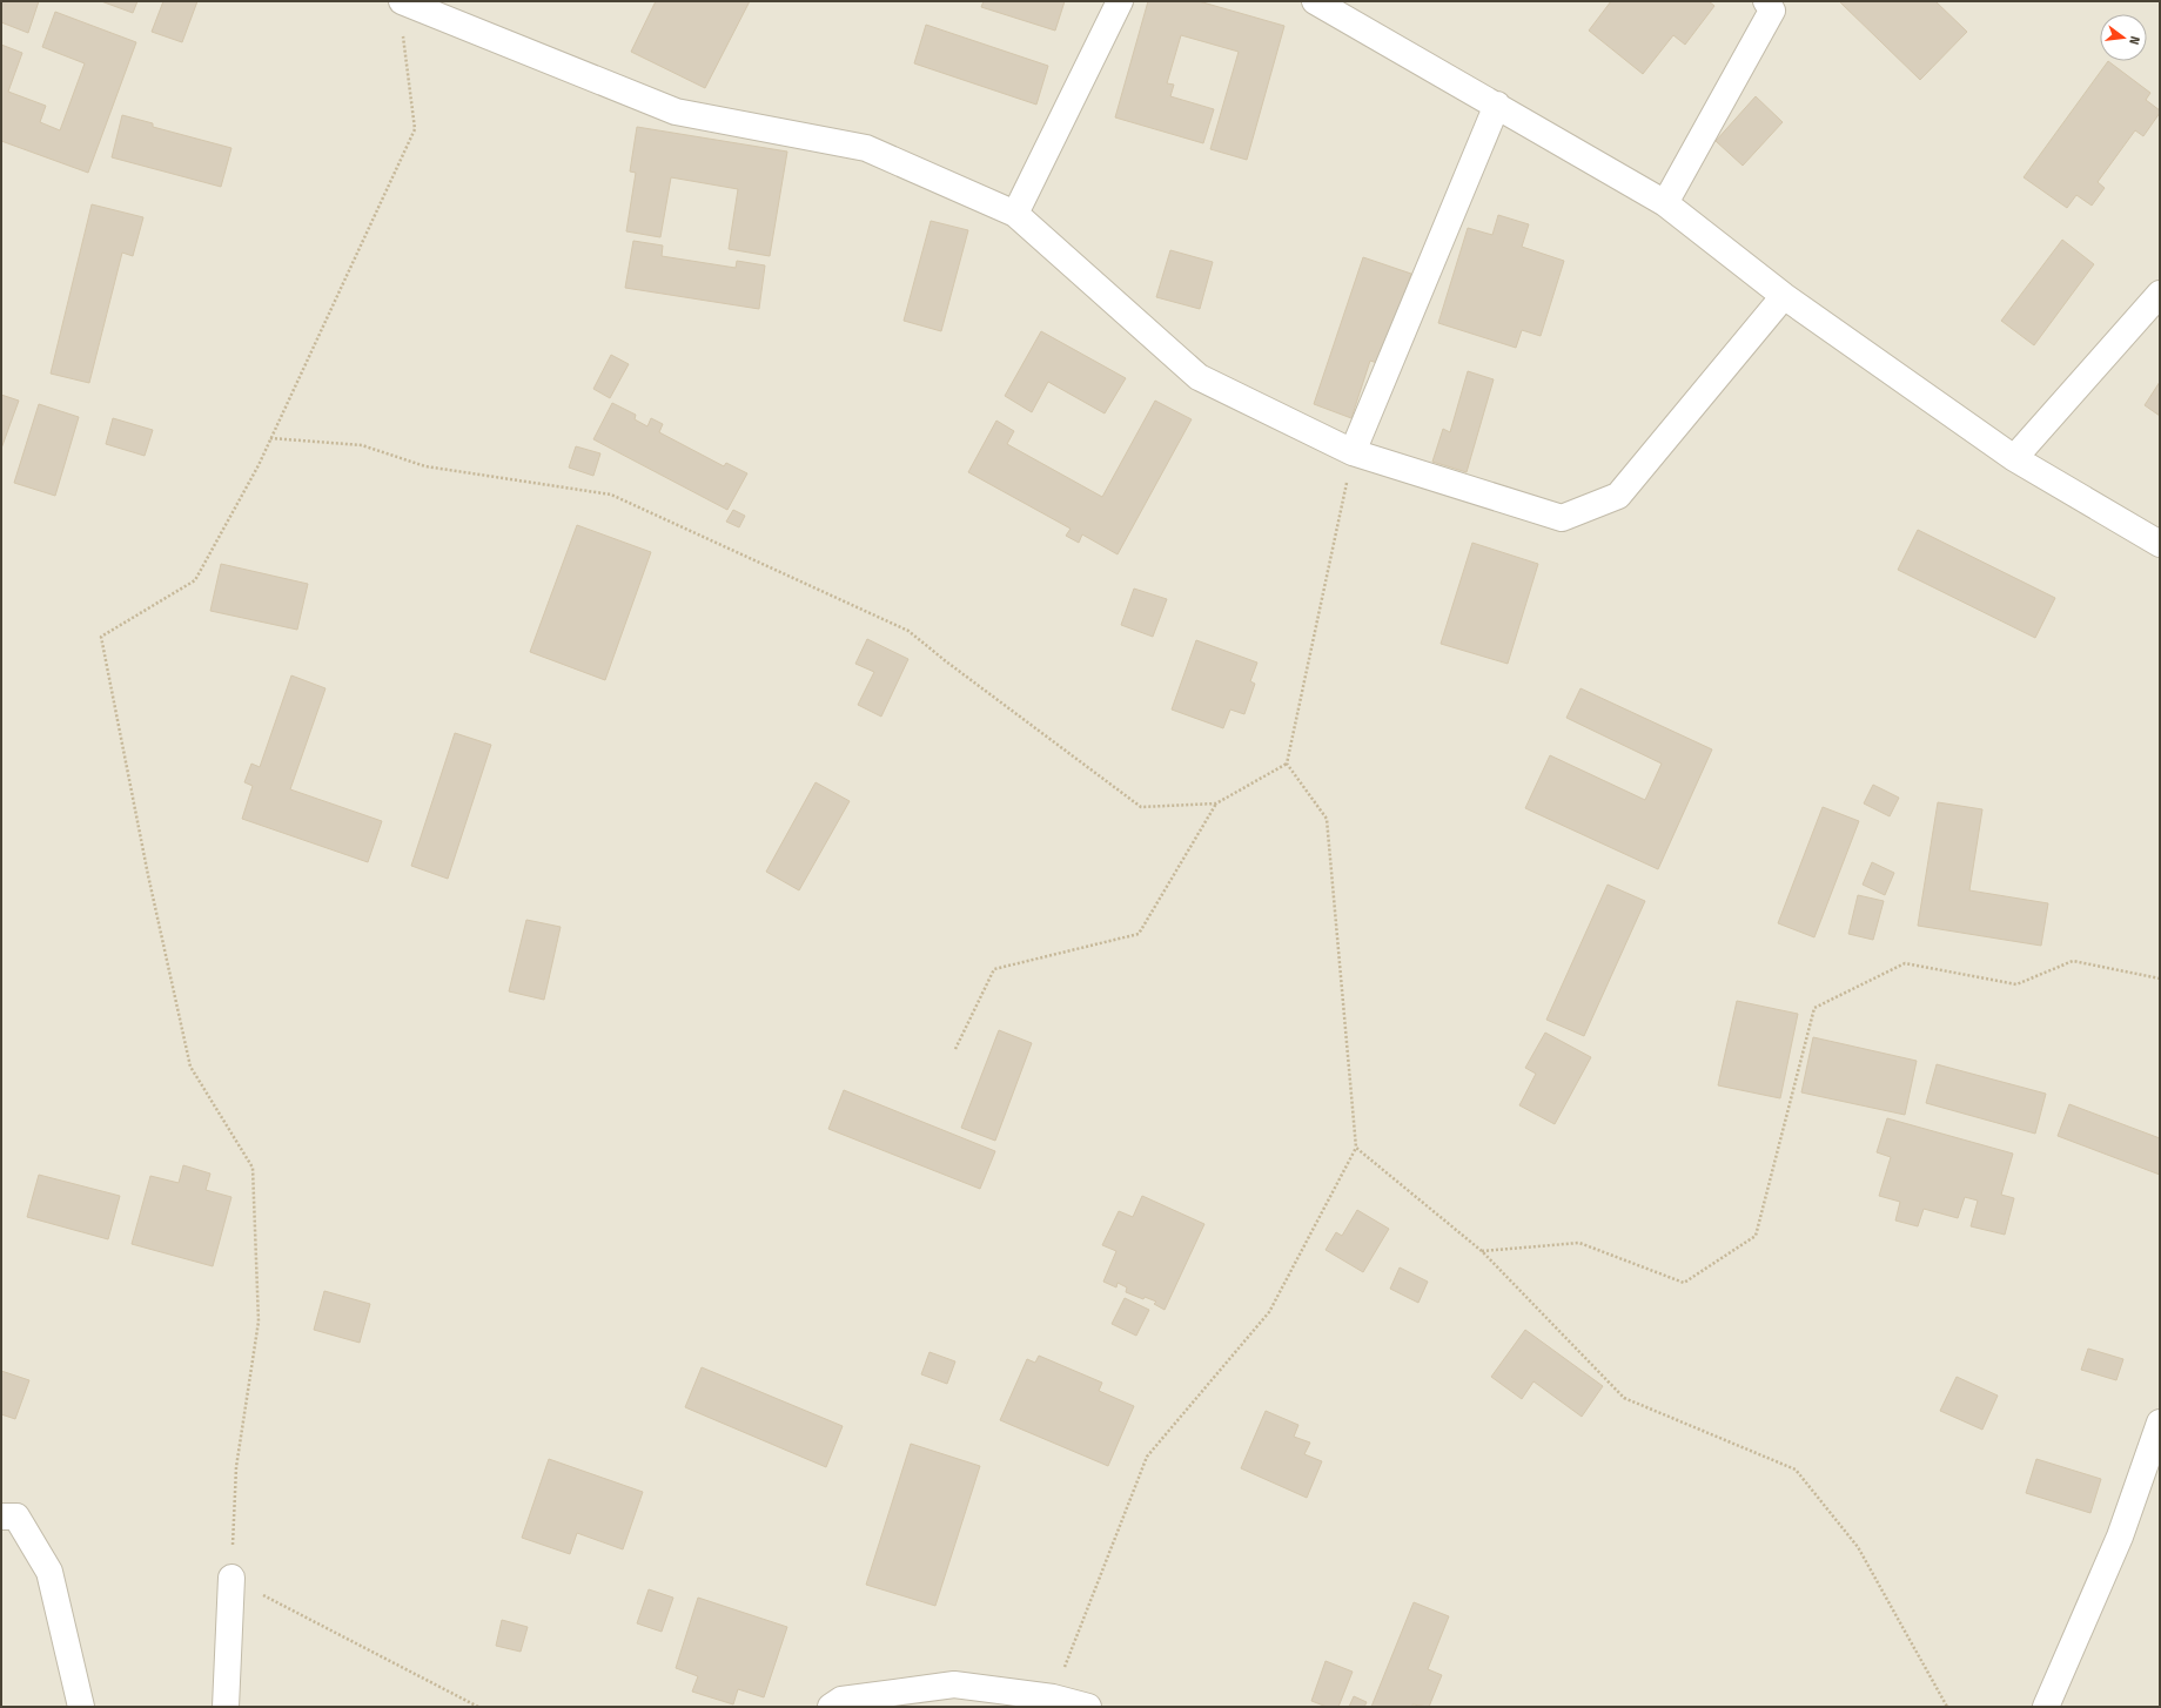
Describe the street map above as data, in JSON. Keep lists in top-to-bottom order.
{
  "north": "right"
}
